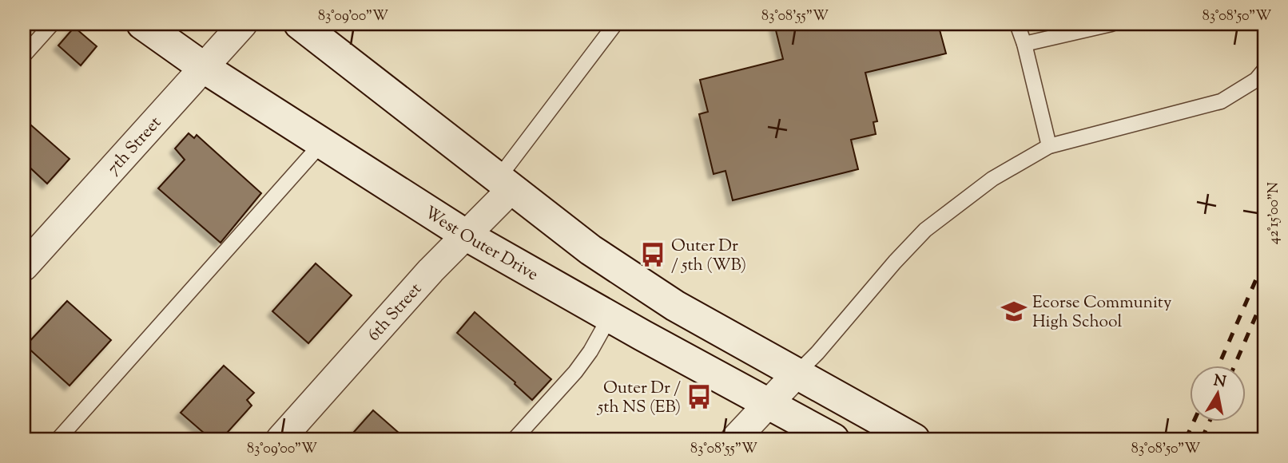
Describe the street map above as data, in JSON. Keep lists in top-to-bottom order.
{
  "streets": {
    "main road": ["West Outer Drive"],
    "street": ["7th Street", "6th Street"]
  },
  "crossings": [
    ["7th Street", "West Outer Drive"],
    ["West Outer Drive", "6th Street"]
  ],
  "places": {
    "bus stop": ["Outer Dr / 5th (WB)", "Outer Dr / 5th NS (EB)"],
    "school or university": ["Ecorse Community High School"]
  },
  "north": "top",
  "coordinates": [
    "83°09'00\"W",
    "83°08'55\"W",
    "83°08'50\"W",
    "42°15'00\"N"
  ]
}
